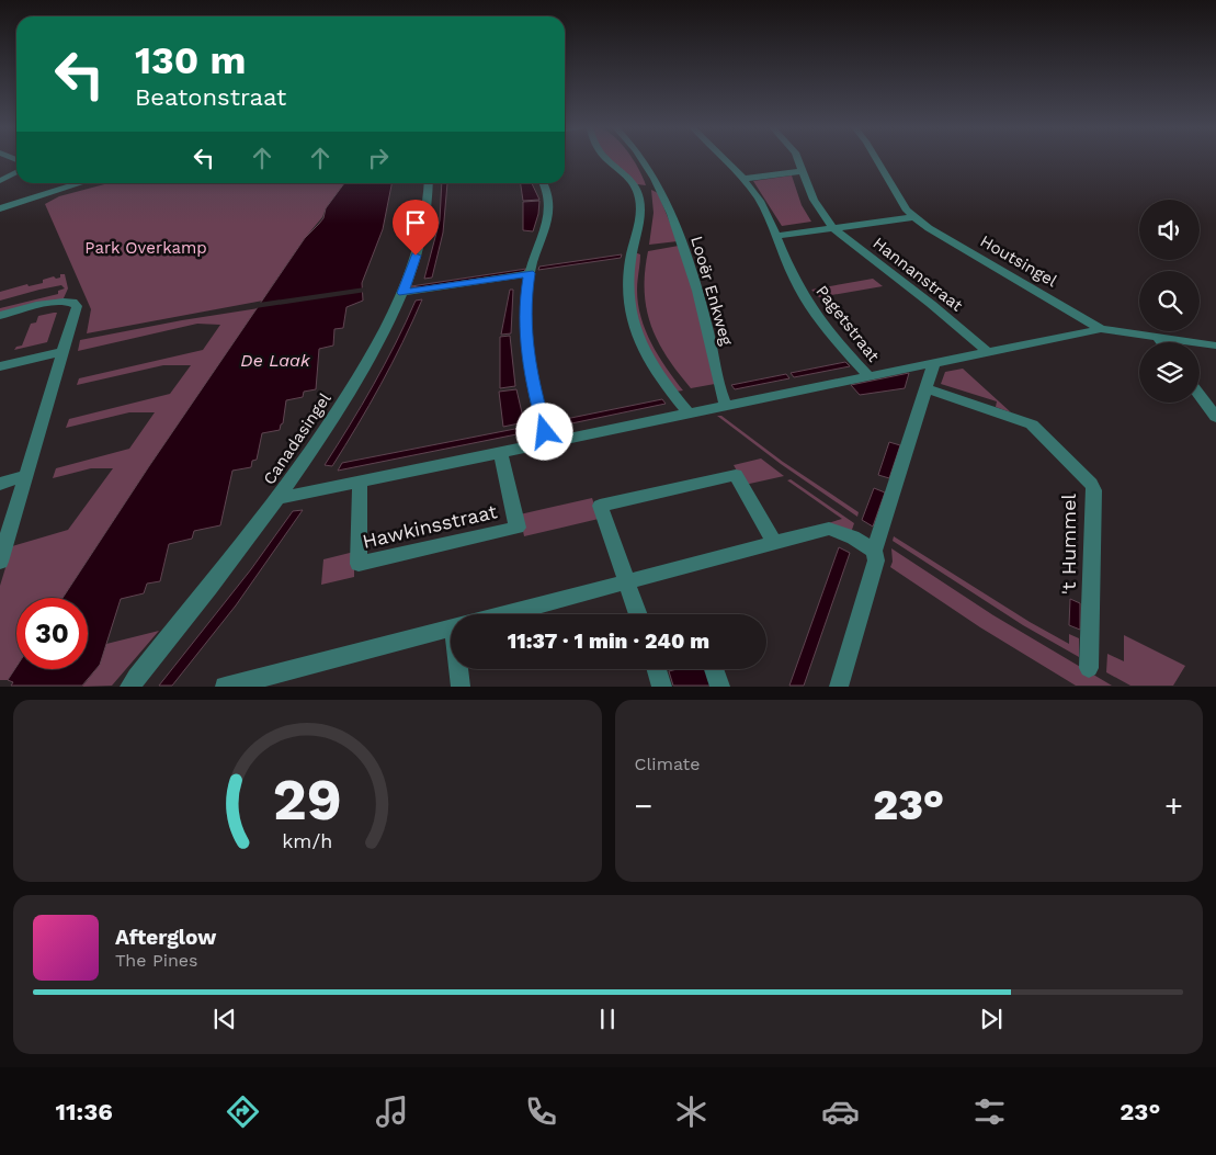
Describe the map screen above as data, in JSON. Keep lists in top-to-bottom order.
{
  "streets": {
    "street": [
      "Houtsingel",
      "Hannanstraat",
      "Looër Enkweg",
      "Pagetstraat",
      "Canadasingel",
      "Hawkinsstraat",
      "'t Hummel"
    ]
  },
  "water": ["De Laak"],
  "parks": ["Park Overkamp"],
  "page": {
    "turn": ["130 m", "Beatonstraat"],
    "limit": "30",
    "trip": "11:37 · 1 min · 240 m",
    "tile": "Climate",
    "heat": ["−", "23°", "+"],
    "song": ["Afterglow", "The Pines"],
    "tabs": ["11:36", "23°"],
    "gauge": ["29", "km/h"]
  }
}
